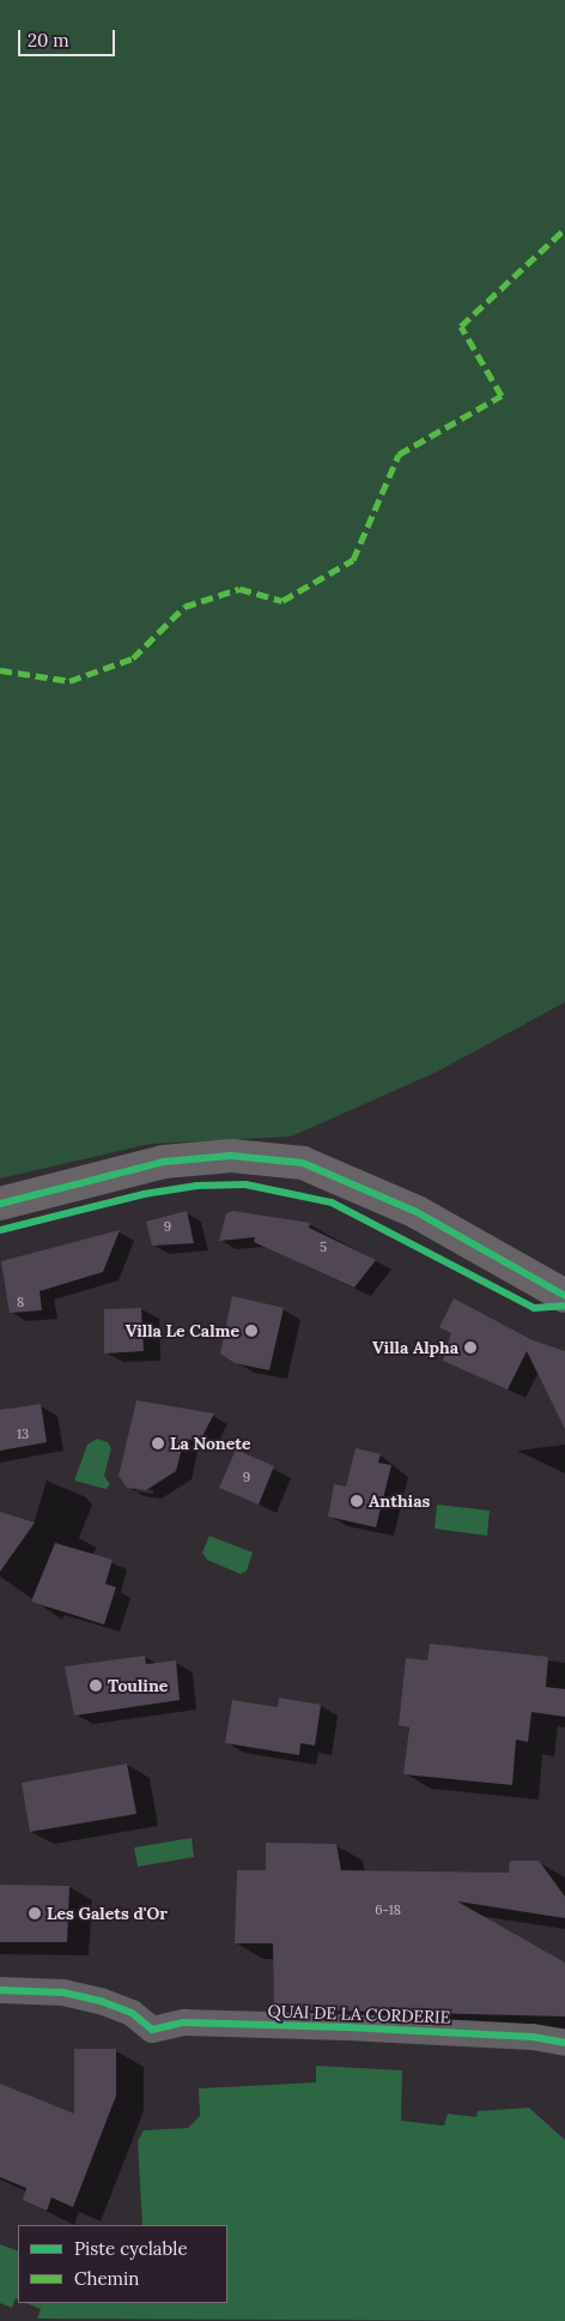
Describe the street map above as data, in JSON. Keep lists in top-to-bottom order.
{
  "streets": {
    "street": ["QUAI DE LA CORDERIE"]
  },
  "places": [
    "Villa Le Calme",
    "Villa Alpha",
    "La Nonete",
    "Anthias",
    "Touline",
    "Les Galets d'Or"
  ],
  "house_numbers": [
    "9",
    "5",
    "8",
    "13",
    "9",
    "6-18"
  ],
  "legend": ["Piste cyclable", "Chemin"],
  "scale_bar": "20 m"
}
